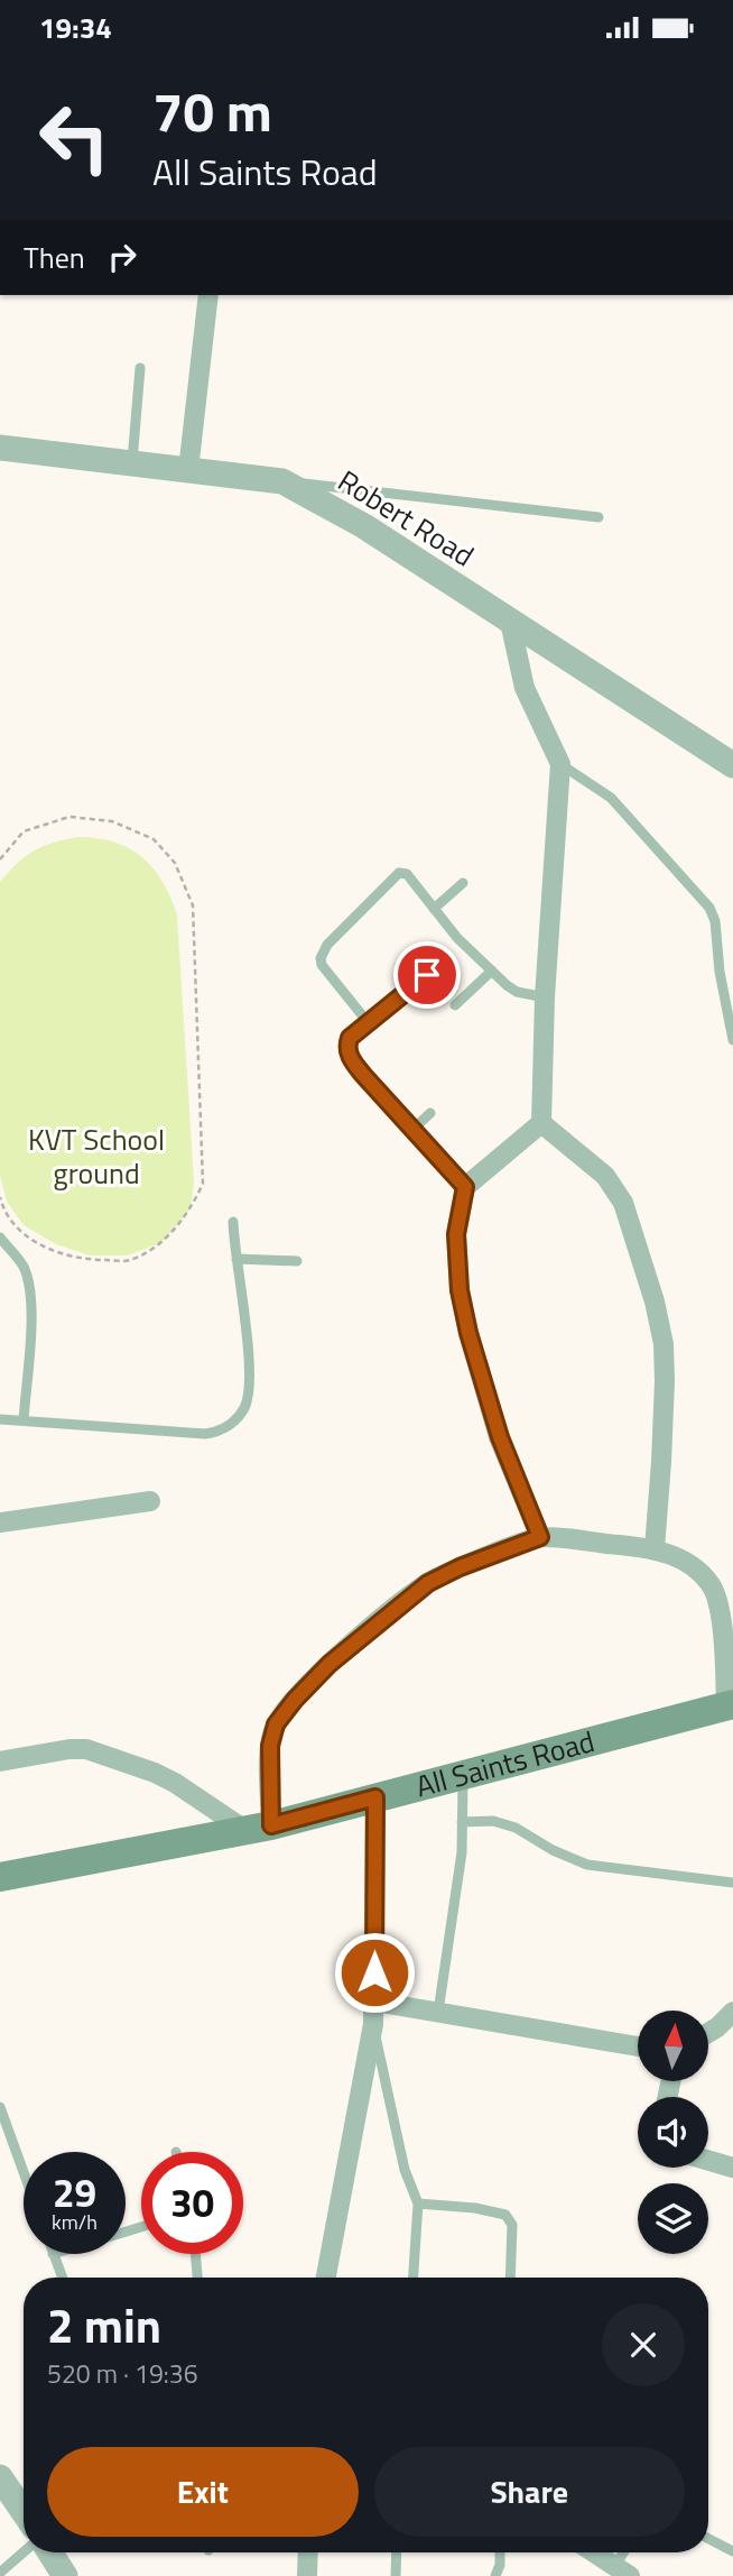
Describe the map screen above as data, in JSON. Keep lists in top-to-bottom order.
{
  "streets": {
    "main road": ["All Saints Road"],
    "street": ["Robert Road"]
  },
  "parks": ["KVT School ground"],
  "north": "top",
  "page": {
    "status": "19:34",
    "turn": ["70 m", "All Saints Road"],
    "then": "Then",
    "speed": "29 km/h",
    "limit": "30",
    "heading": ["2 min", "520 m · 19:36"],
    "buttons": ["Exit", "Share"]
  }
}
